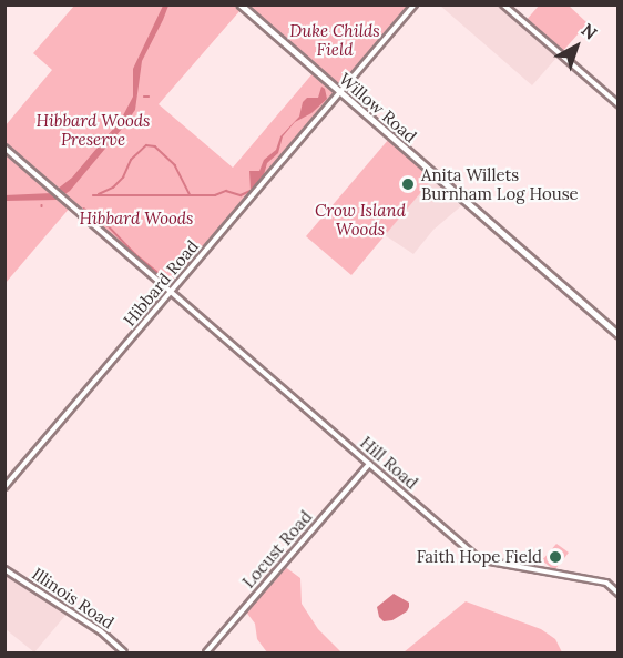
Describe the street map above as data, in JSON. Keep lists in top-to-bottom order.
{
  "streets": {
    "main road": ["Willow Road"],
    "street": [
      "Hibbard Road",
      "Hill Road",
      "Locust Road",
      "Illinois Road"
    ]
  },
  "crossings": [
    ["Willow Road", "Hibbard Road"],
    ["Hibbard Road", "Hill Road"],
    ["Hill Road", "Locust Road"]
  ],
  "parks": [
    "Duke Childs Field",
    "Hibbard Woods Preserve",
    "Crow Island Woods",
    "Hibbard Woods"
  ],
  "places": ["Anita Willets Burnham Log House", "Faith Hope Field"],
  "north": "top right"
}
